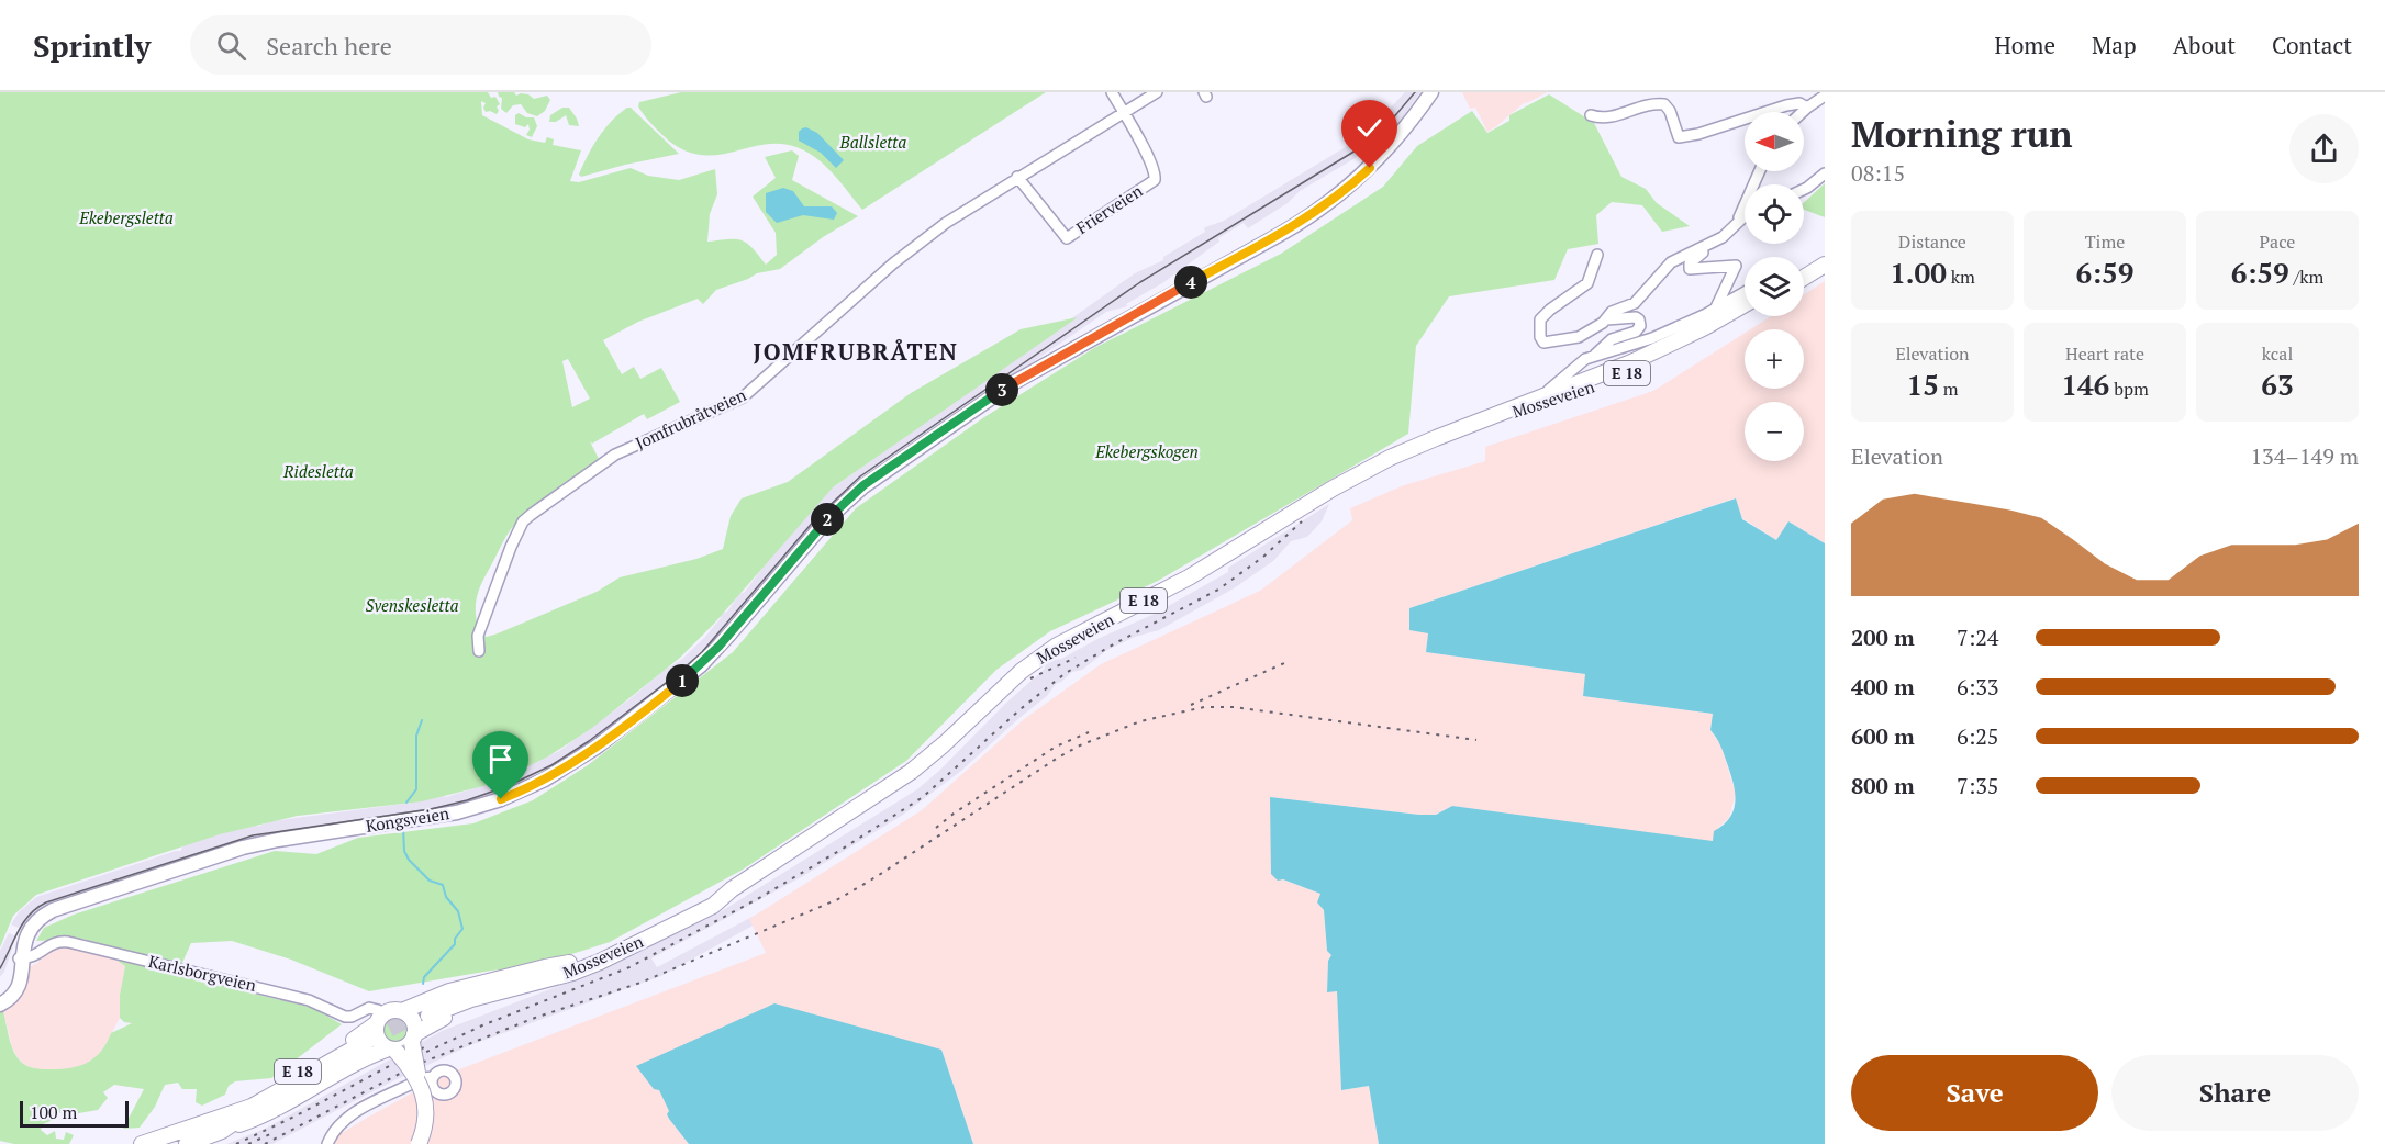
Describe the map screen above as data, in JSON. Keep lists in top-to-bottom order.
{
  "streets": {
    "highway": ["E 18", "Mosseveien"],
    "main road": ["Kongsveien"],
    "street": ["Frierveien", "Jomfrubråtveien", "Karlsborgveien"]
  },
  "crossings": [
    ["Frierveien", "Jomfrubråtveien"],
    ["E 18", "Mosseveien"],
    ["E 18", "Karlsborgveien"],
    ["Kongsveien", "Karlsborgveien"]
  ],
  "districts": ["JOMFRUBRÅTEN"],
  "parks": [
    "Ballsletta",
    "Ekebergsletta",
    "Ekebergskogen",
    "Ridesletta",
    "Svenskesletta"
  ],
  "scale_bar": "100 m",
  "north": "left",
  "page": {
    "header": "Sprintly",
    "search": "Search here",
    "nav": [
      "Home",
      "Map",
      "About",
      "Contact"
    ],
    "heading": ["Morning run", "08:15"],
    "map_buttons": ["+", "−"],
    "stats": [
      ["Distance", "1.00 km"],
      ["Time", "6:59"],
      ["Pace", "6:59 /km"],
      ["Elevation", "15 m"],
      ["Heart rate", "146 bpm"],
      ["kcal", "63"]
    ],
    "pins": [
      "4",
      "3",
      "2",
      "1"
    ],
    "chart": ["Elevation", "134–149 m"],
    "list": [
      {
        "name": "200 m",
        "note": "7:24"
      },
      {
        "name": "400 m",
        "note": "6:33"
      },
      {
        "name": "600 m",
        "note": "6:25"
      },
      {
        "name": "800 m",
        "note": "7:35"
      }
    ],
    "buttons": ["Save", "Share"],
    "scale": "100 m"
  }
}
